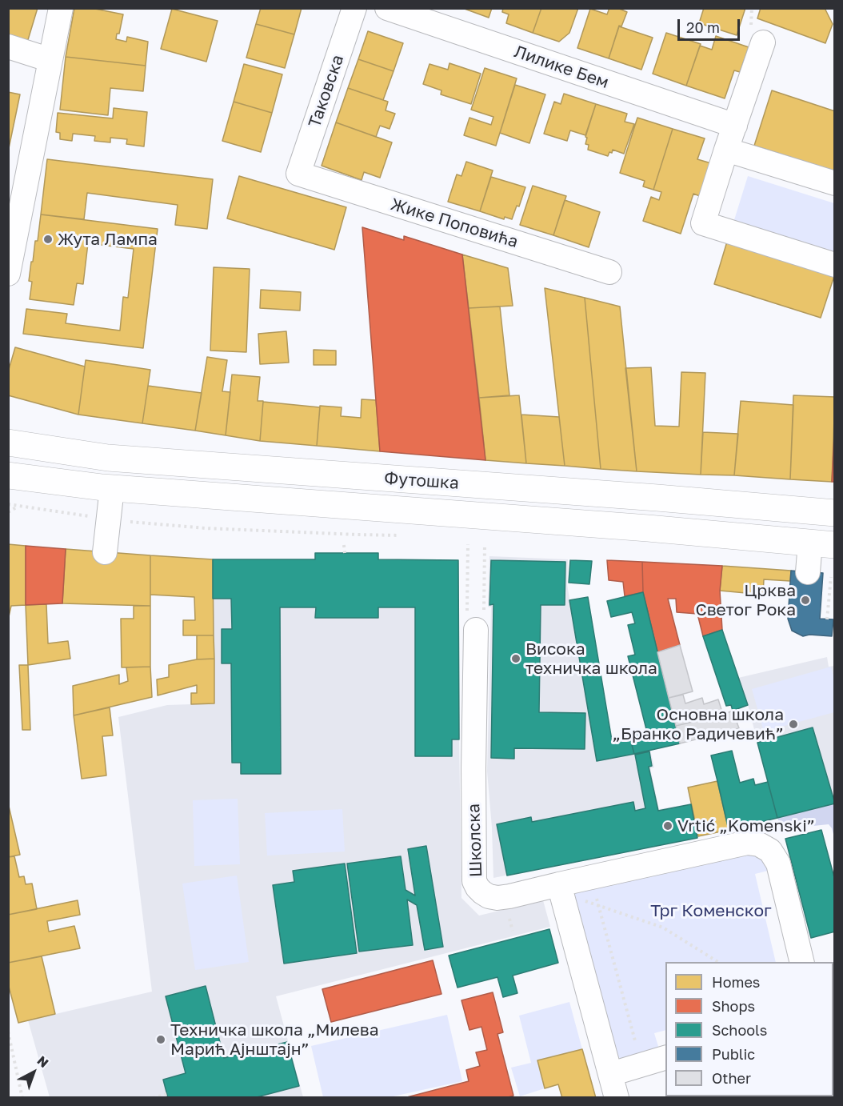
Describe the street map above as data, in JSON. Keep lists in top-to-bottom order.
{
  "streets": {
    "main road": ["Футошка"],
    "street": [
      "Лилике Бем",
      "Таковска",
      "Жике Поповића",
      "Школска"
    ]
  },
  "crossings": [
    ["Таковска", "Жике Поповића"]
  ],
  "parks": ["Трг Коменског"],
  "places": [
    "Жута Лампа",
    "Црква Светог Рока",
    "Висока техничка школа",
    "Основна школа „Бранко Радичевић”",
    "Vrtić „Komenski”",
    "Техничка школа „Милева Марић Ајнштајн”"
  ],
  "legend": [
    "Homes",
    "Shops",
    "Schools",
    "Public",
    "Other"
  ],
  "scale_bar": "20 m",
  "north": "top right"
}
